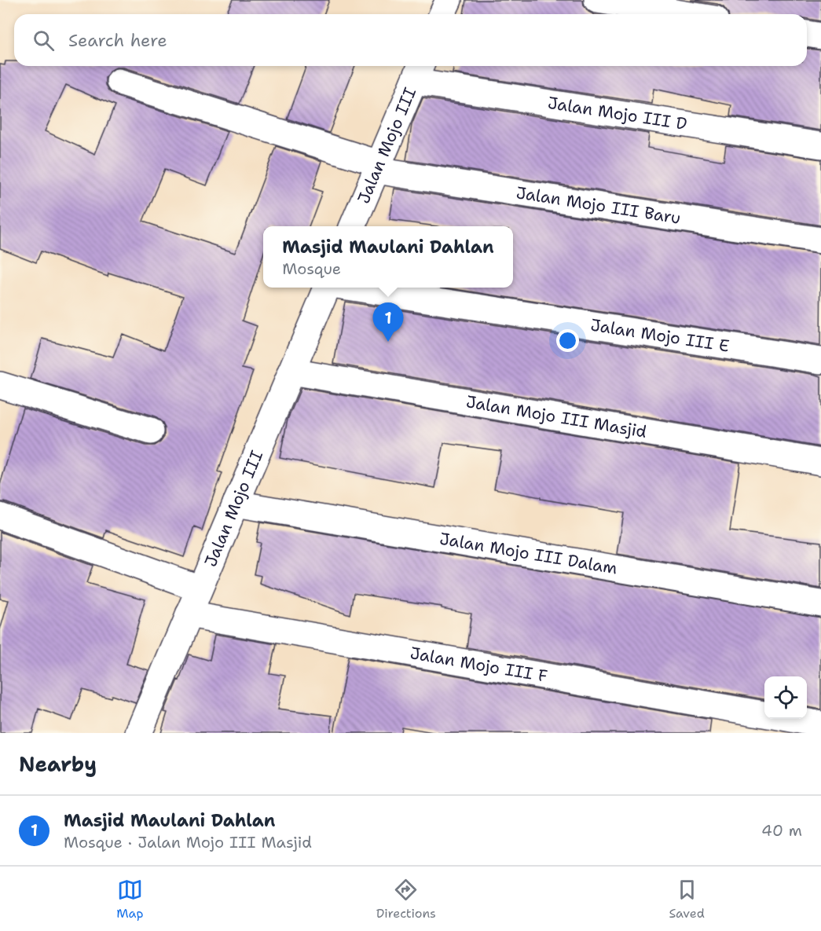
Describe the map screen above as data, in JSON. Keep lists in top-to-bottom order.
{
  "streets": {
    "street": [
      "Jalan Mojo III D",
      "Jalan Mojo III",
      "Jalan Mojo III Baru",
      "Jalan Mojo III E",
      "Jalan Mojo III Masjid",
      "Jalan Mojo III Dalam",
      "Jalan Mojo III F"
    ]
  },
  "crossings": [
    ["Jalan Mojo III D", "Jalan Mojo III"],
    ["Jalan Mojo III", "Jalan Mojo III Baru"],
    ["Jalan Mojo III", "Jalan Mojo III Masjid"],
    ["Jalan Mojo III", "Jalan Mojo III Dalam"],
    ["Jalan Mojo III", "Jalan Mojo III F"]
  ],
  "page": {
    "search": "Search here",
    "popup": ["Masjid Maulani Dahlan", "Mosque"],
    "pins": "1",
    "heading": "Nearby",
    "list": [
      {
        "mark": "1",
        "name": "Masjid Maulani Dahlan",
        "note": "Mosque · Jalan Mojo III Masjid",
        "value": "40 m"
      }
    ],
    "nav": ["Map", "Directions", "Saved"]
  }
}
